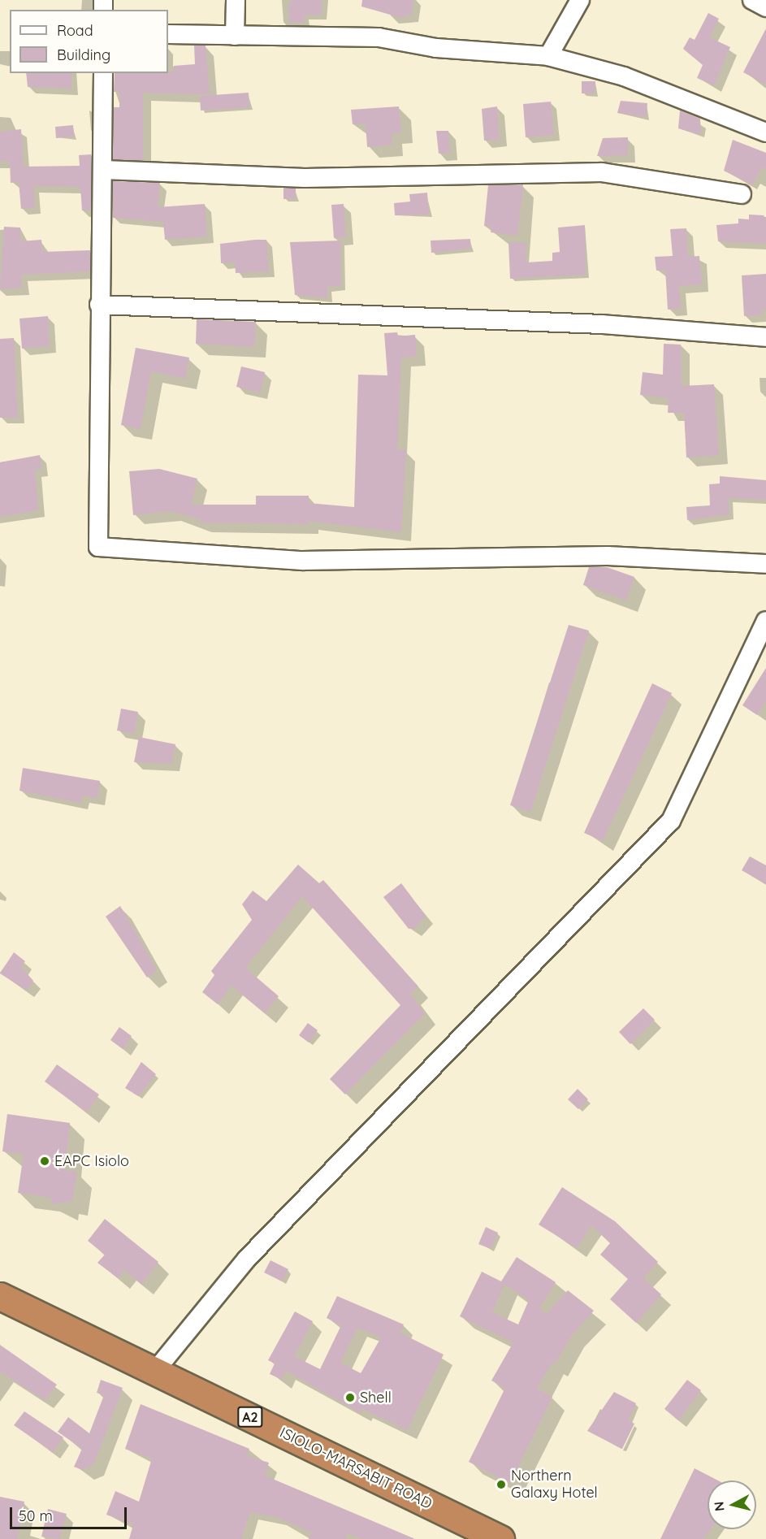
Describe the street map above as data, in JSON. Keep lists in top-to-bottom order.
{
  "streets": {
    "highway": ["A2", "ISIOLO-MARSABIT ROAD"]
  },
  "places": ["EAPC Isiolo", "Shell", "Northern Galaxy Hotel"],
  "legend": ["Road", "Building"],
  "scale_bar": "50 m",
  "north": "left"
}
